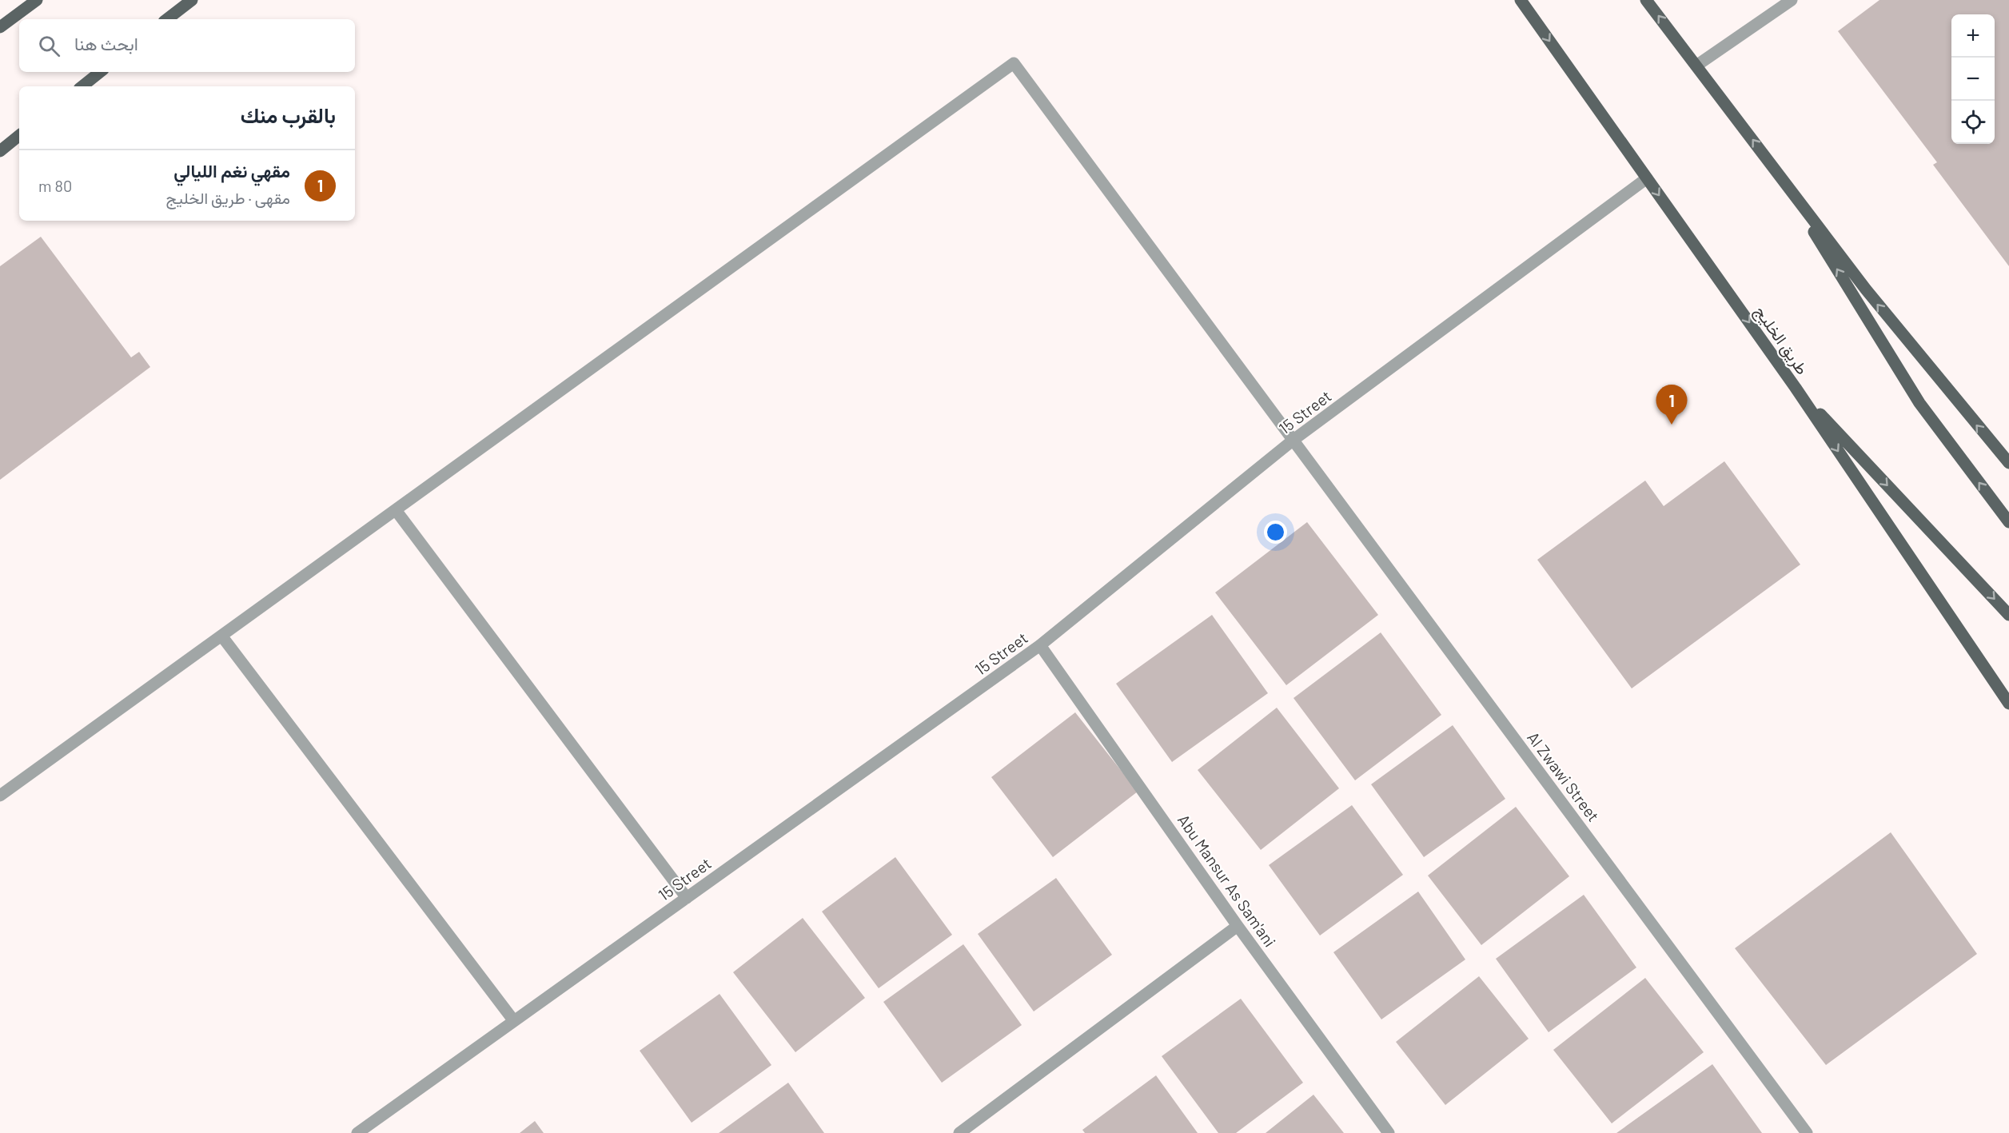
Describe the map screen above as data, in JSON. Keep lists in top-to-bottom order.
{
  "streets": {
    "main road": ["طريق الخليج"],
    "street": ["15 Street", "Al Zwawi Street", "Abu Mansur As Sam'ani"]
  },
  "crossings": [
    ["طريق الخليج", "15 Street"],
    ["15 Street", "Al Zwawi Street"],
    ["15 Street", "Abu Mansur As Sam'ani"]
  ],
  "page": {
    "map_buttons": ["+", "−"],
    "search": "ابحث هنا",
    "heading": "بالقرب منك",
    "list": [
      {
        "mark": "1",
        "name": "مقهي نغم الليالي",
        "note": "مقهى · طريق الخليج",
        "value": "80 m"
      }
    ],
    "pins": "1"
  }
}
